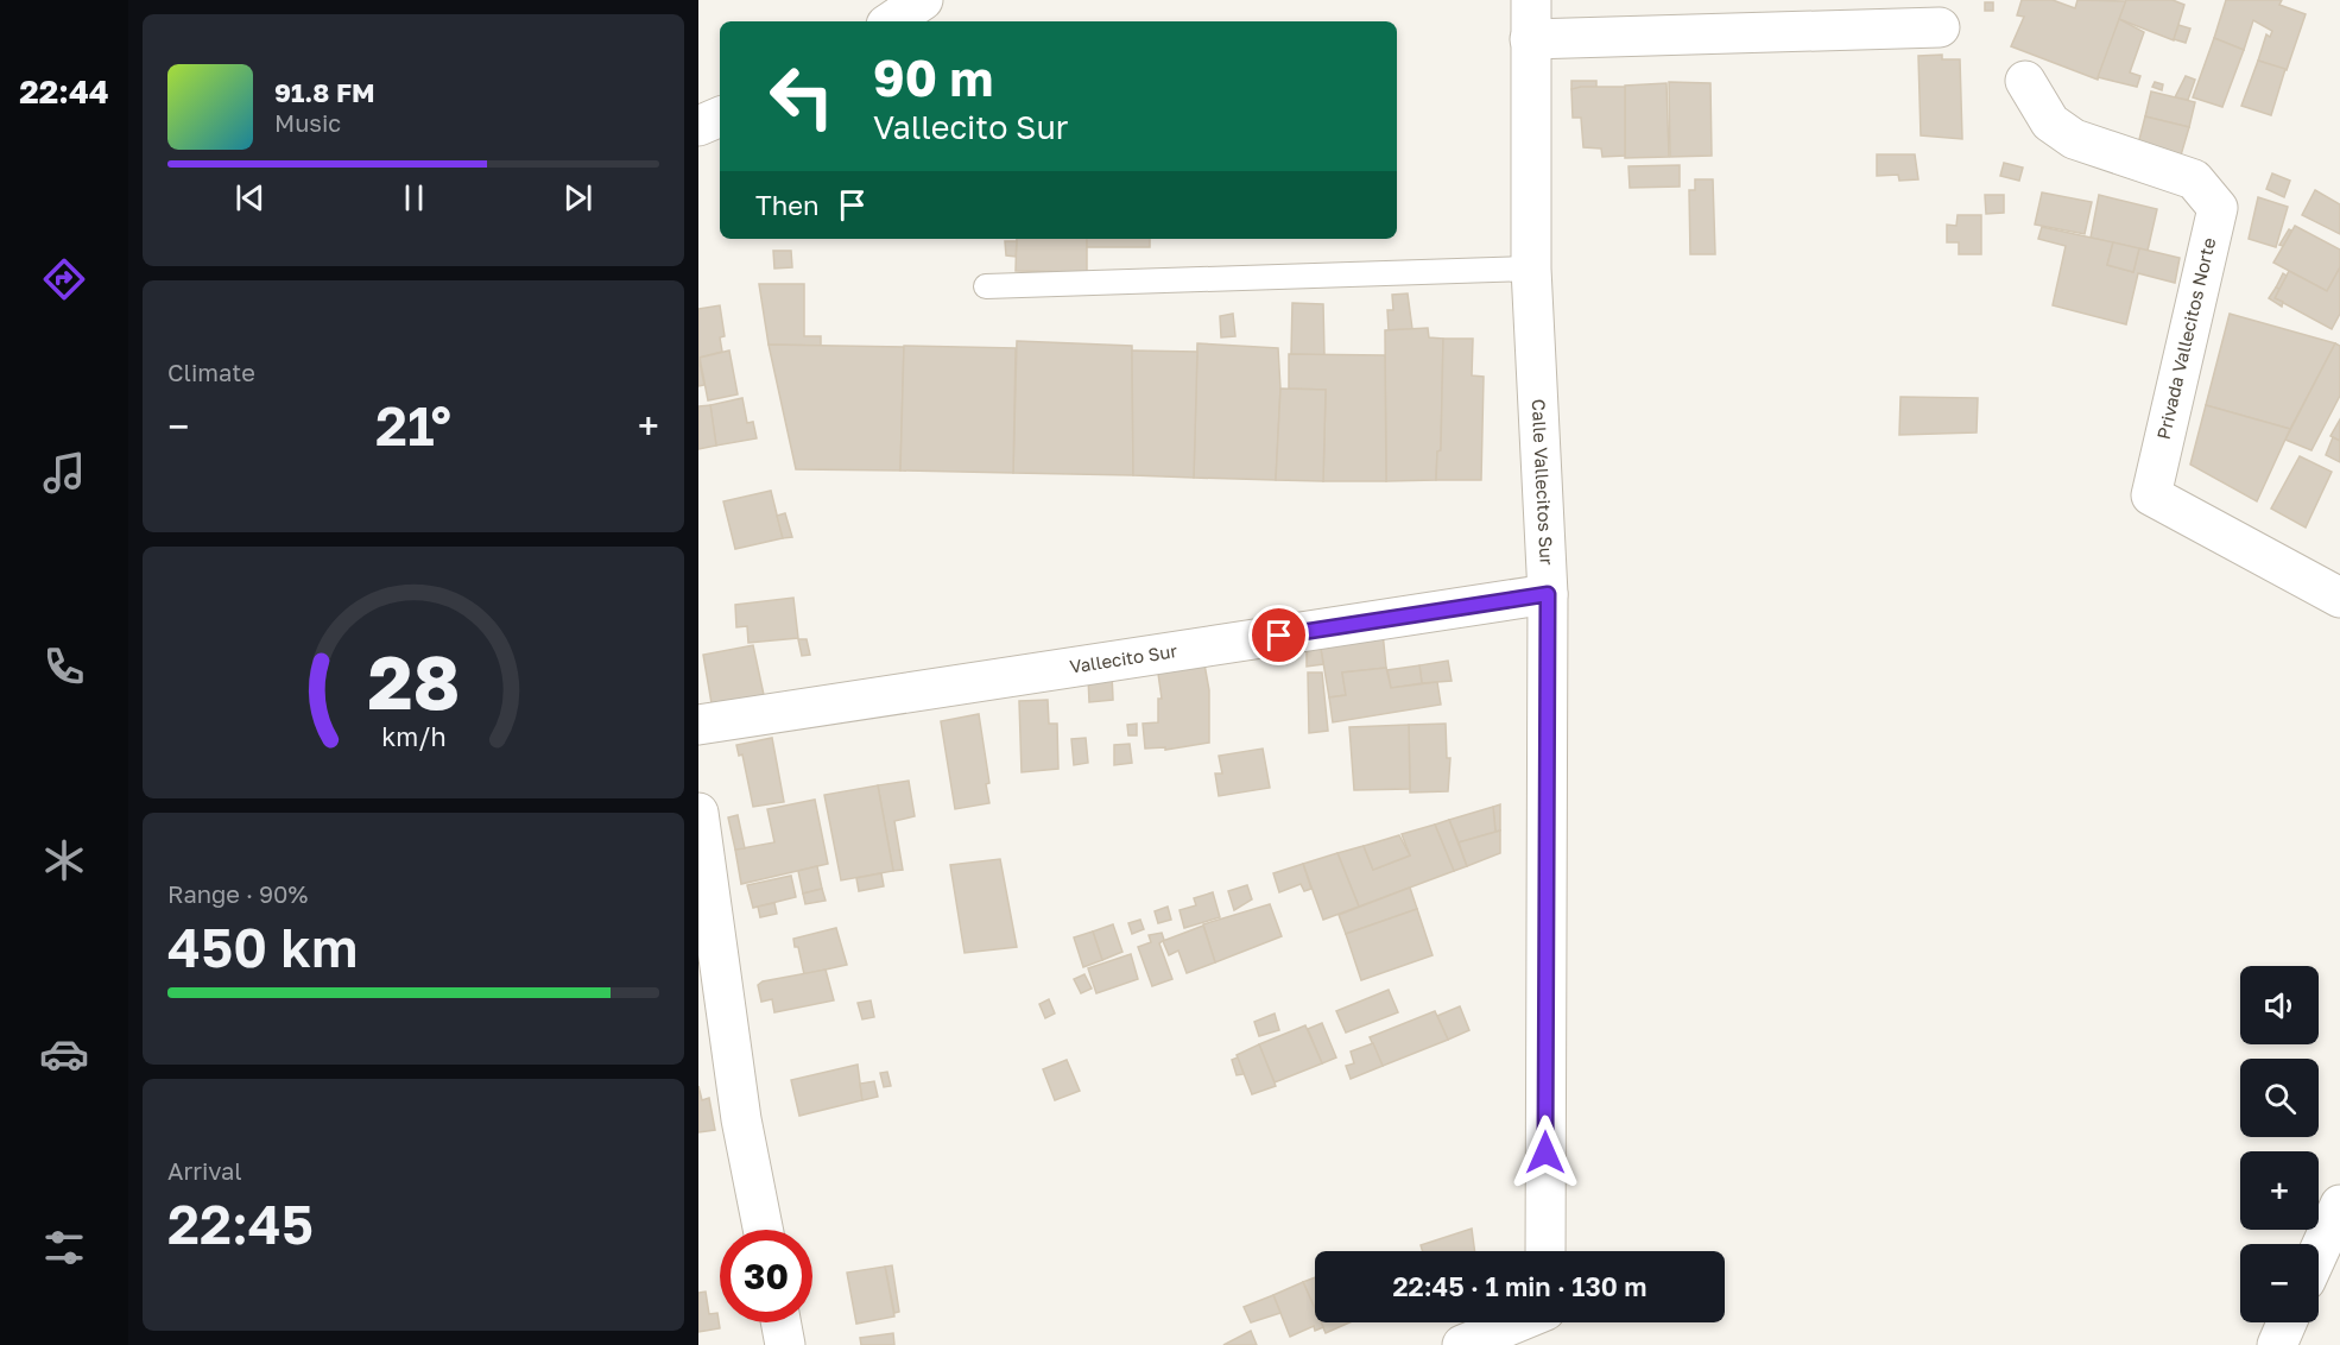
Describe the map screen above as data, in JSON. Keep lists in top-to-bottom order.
{
  "streets": {
    "street": ["Privada Vallecitos Norte", "Calle Vallecitos Sur", "Vallecito Sur"]
  },
  "crossings": [
    ["Calle Vallecitos Sur", "Vallecito Sur"]
  ],
  "page": {
    "tabs": "22:44",
    "turn": ["90 m", "Vallecito Sur"],
    "song": ["91.8 FM", "Music"],
    "then": "Then",
    "tile": [
      "Climate",
      ["Range · 90%", "450 km"],
      ["Arrival", "22:45"]
    ],
    "heat": ["−", "21°", "+"],
    "map_buttons": ["+", "−"],
    "limit": "30",
    "trip": "22:45 · 1 min · 130 m",
    "gauge": ["28", "km/h"]
  }
}
